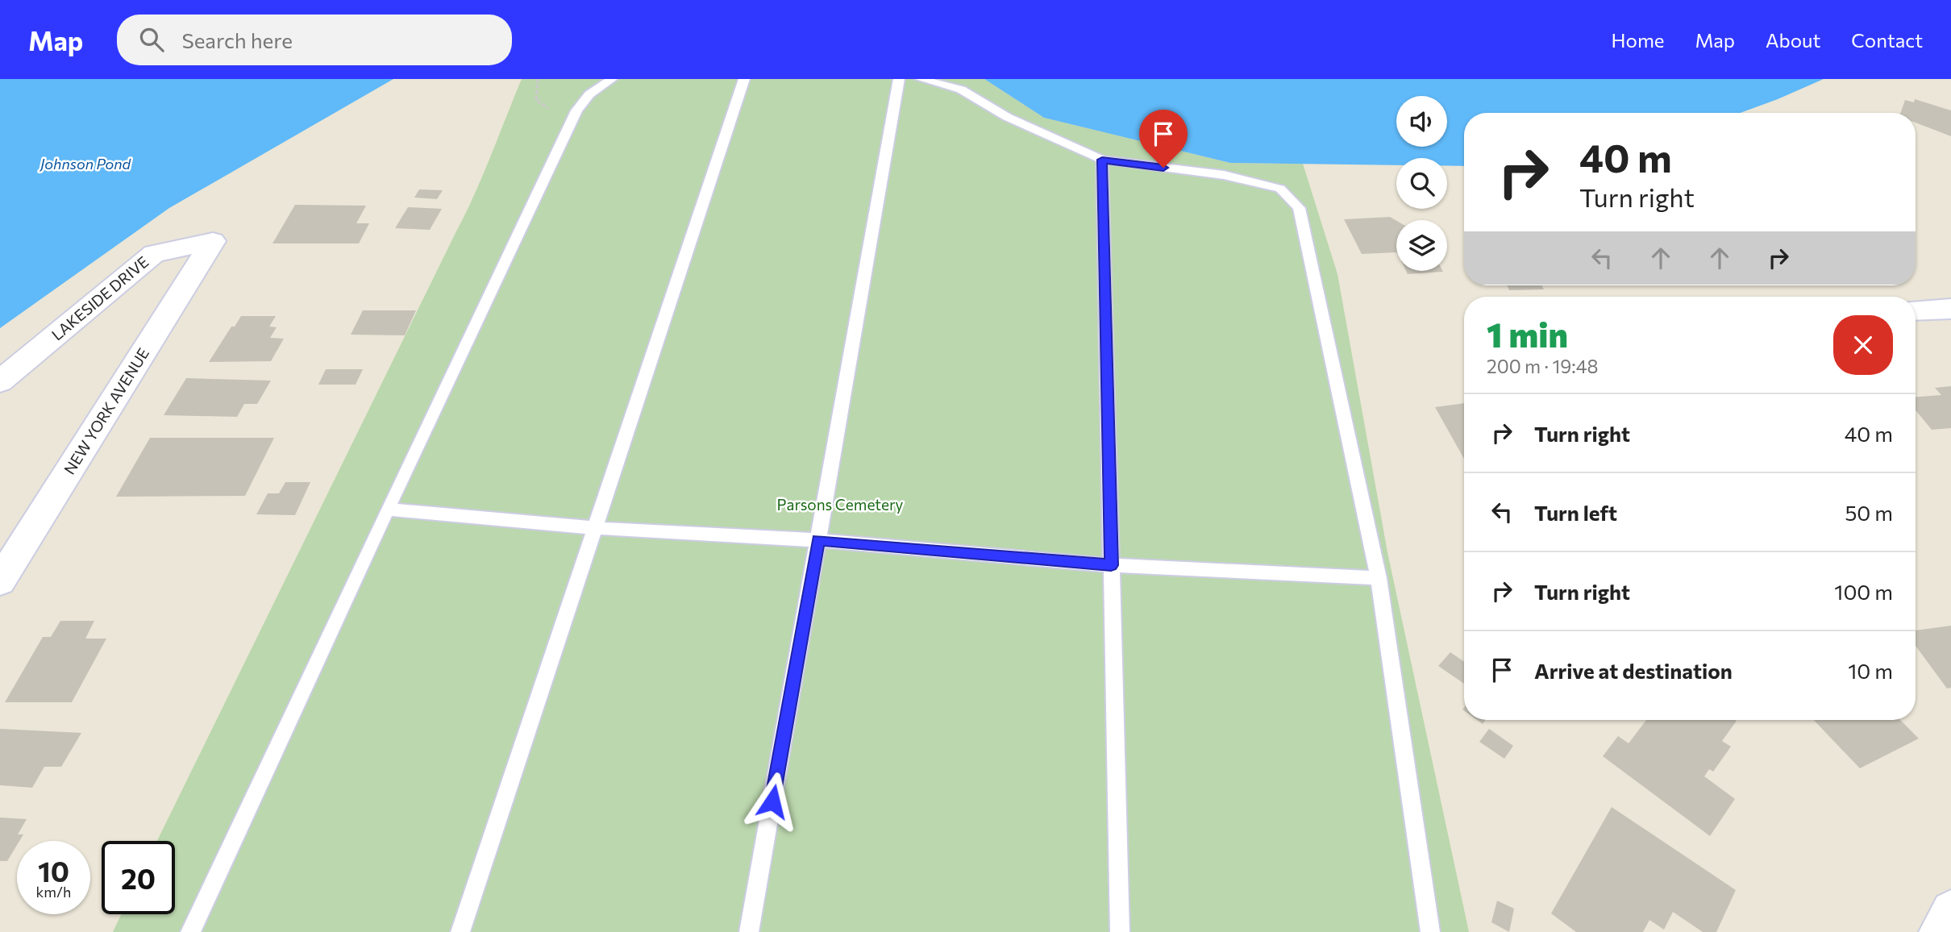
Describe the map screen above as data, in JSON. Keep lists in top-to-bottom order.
{
  "streets": {
    "street": ["LAKESIDE DRIVE", "NEW YORK AVENUE"]
  },
  "crossings": [
    ["LAKESIDE DRIVE", "NEW YORK AVENUE"]
  ],
  "water": ["Johnson Pond"],
  "parks": ["Parsons Cemetery"],
  "page": {
    "header": "Map",
    "search": "Search here",
    "nav": [
      "Home",
      "Map",
      "About",
      "Contact"
    ],
    "turn": ["40 m", "Turn right"],
    "heading": ["1 min", "200 m · 19:48"],
    "list": [
      {
        "name": "Turn right",
        "value": "40 m"
      },
      {
        "name": "Turn left",
        "value": "50 m"
      },
      {
        "name": "Turn right",
        "value": "100 m"
      },
      {
        "name": "Arrive at destination",
        "value": "10 m"
      }
    ],
    "speed": "10 km/h",
    "limit": "20"
  }
}
